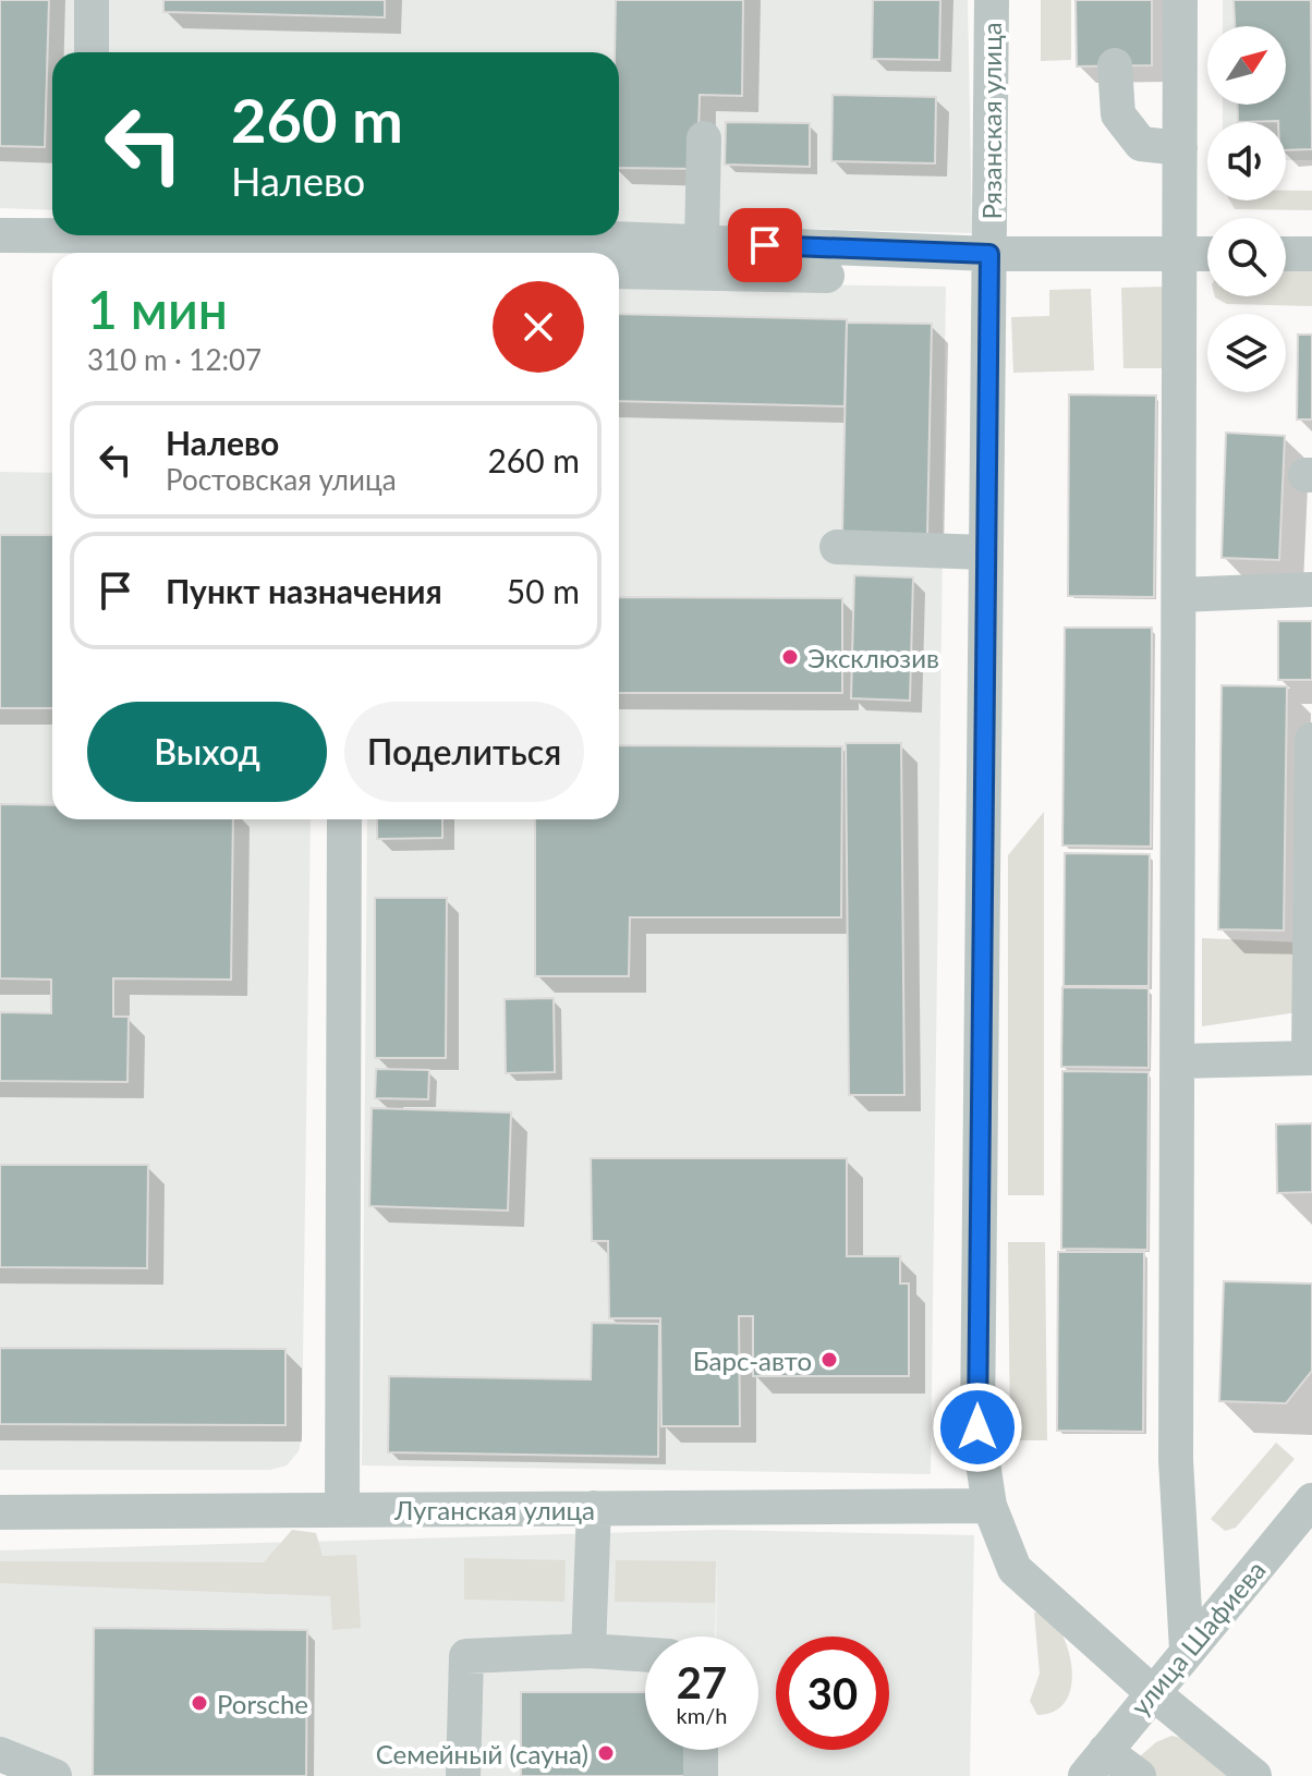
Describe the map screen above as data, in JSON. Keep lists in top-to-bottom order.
{
  "streets": {
    "street": ["Рязанская улица", "Луганская улица", "улица Шафиева"]
  },
  "crossings": [
    ["Рязанская улица", "Луганская улица"],
    ["Рязанская улица", "улица Шафиева"]
  ],
  "places": [
    "Эксклюзив",
    "Барс-авто",
    "Porsche",
    "Семейный (сауна)"
  ],
  "north": "top right",
  "page": {
    "turn": ["260 m", "Налево"],
    "heading": ["1 мин", "310 m · 12:07"],
    "list": [
      {
        "name": "Налево",
        "note": "Ростовская улица",
        "value": "260 m"
      },
      {
        "name": "Пункт назначения",
        "value": "50 m"
      }
    ],
    "buttons": ["Выход", "Поделиться"],
    "speed": "27 km/h",
    "limit": "30"
  }
}
